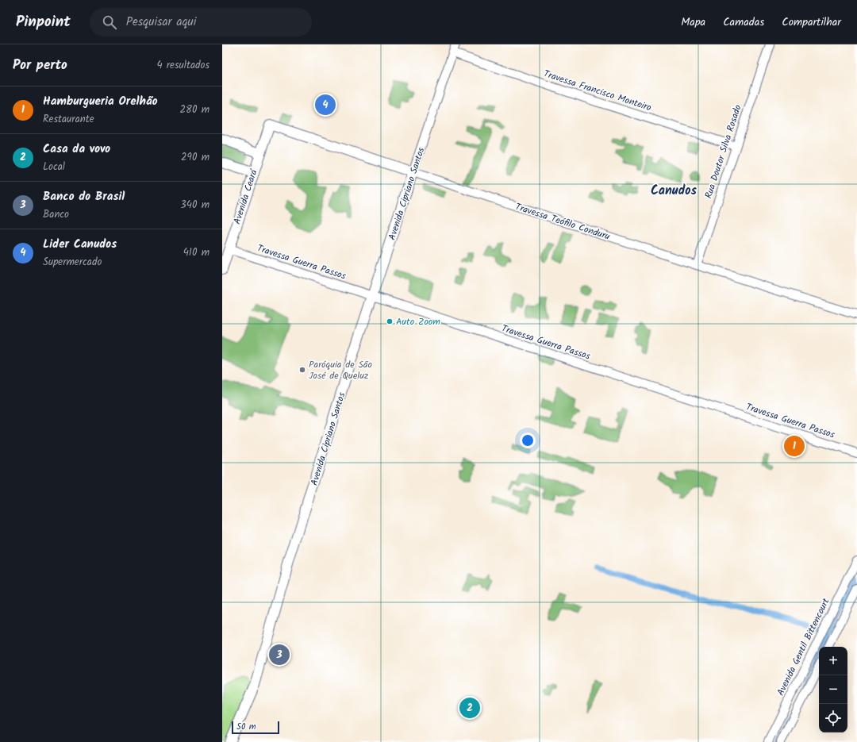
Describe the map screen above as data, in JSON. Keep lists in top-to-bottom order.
{
  "streets": {
    "main road": ["Avenida Cipriano Santos", "Avenida Ceará", "Travessa Teófilo Conduru"],
    "street": [
      "Travessa Francisco Monteiro",
      "Rua Doutor Silva Rosado",
      "Travessa Guerra Passos",
      "Avenida Gentil Bittencourt"
    ]
  },
  "crossings": [
    ["Travessa Francisco Monteiro", "Rua Doutor Silva Rosado"],
    ["Travessa Francisco Monteiro", "Avenida Cipriano Santos"],
    ["Rua Doutor Silva Rosado", "Travessa Teófilo Conduru"],
    ["Avenida Cipriano Santos", "Travessa Teófilo Conduru"],
    ["Avenida Cipriano Santos", "Travessa Guerra Passos"],
    ["Avenida Ceará", "Travessa Teófilo Conduru"],
    ["Avenida Ceará", "Travessa Guerra Passos"]
  ],
  "districts": ["Canudos"],
  "places": ["Auto Zoom", "Paróquia de São José de Queluz"],
  "scale_bar": "50 m",
  "page": {
    "header": "Pinpoint",
    "search": "Pesquisar aqui",
    "nav": ["Mapa", "Camadas", "Compartilhar"],
    "heading": ["Por perto", "4 resultados"],
    "list": [
      {
        "mark": "1",
        "name": "Hamburgueria Orelhão",
        "note": "Restaurante",
        "value": "280 m"
      },
      {
        "mark": "2",
        "name": "Casa da vovo",
        "note": "Local",
        "value": "290 m"
      },
      {
        "mark": "3",
        "name": "Banco do Brasil",
        "note": "Banco",
        "value": "340 m"
      },
      {
        "mark": "4",
        "name": "Lider Canudos",
        "note": "Supermercado",
        "value": "410 m"
      }
    ],
    "pins": [
      "4",
      "1",
      "3",
      "2"
    ],
    "map_buttons": ["+", "−"],
    "scale": "50 m"
  }
}
